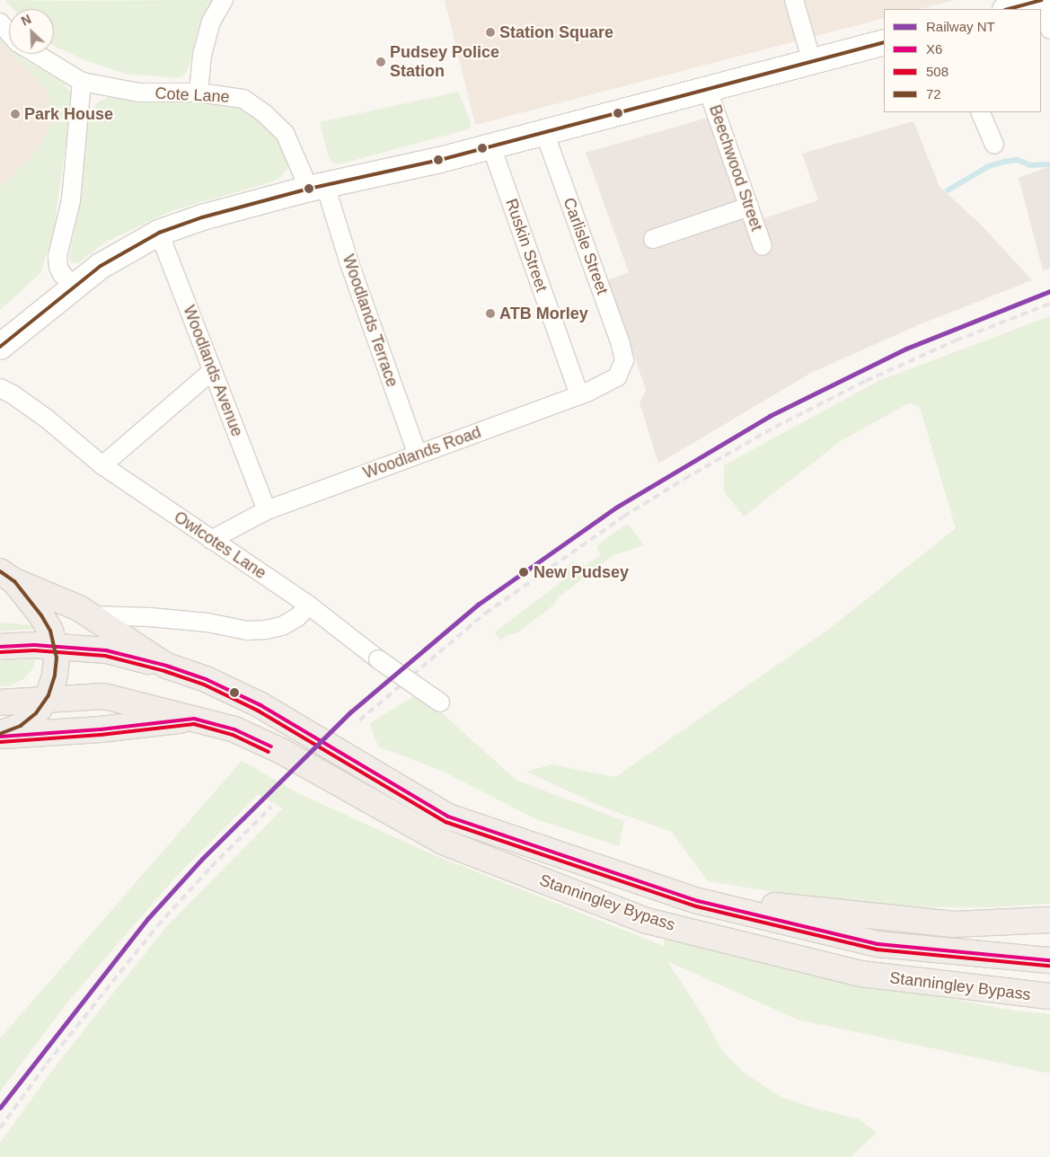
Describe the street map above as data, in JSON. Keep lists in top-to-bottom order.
{
  "streets": {
    "highway": ["Stanningley Bypass"],
    "street": [
      "Cote Lane",
      "Beechwood Street",
      "Ruskin Street",
      "Carlisle Street",
      "Woodlands Terrace",
      "Woodlands Avenue",
      "Woodlands Road",
      "Owlcotes Lane"
    ]
  },
  "crossings": [
    ["Cote Lane", "Woodlands Terrace"],
    ["Ruskin Street", "Woodlands Road"],
    ["Carlisle Street", "Woodlands Road"],
    ["Woodlands Terrace", "Woodlands Road"],
    ["Woodlands Avenue", "Woodlands Road"],
    ["Woodlands Road", "Owlcotes Lane"]
  ],
  "places": [
    "Station Square",
    "Pudsey Police Station",
    "Park House",
    "ATB Morley",
    "New Pudsey"
  ],
  "lines": [
    "transit line 72",
    "rail line NT",
    "transit line X6",
    "transit line 508"
  ],
  "legend": [
    "Railway NT",
    "X6",
    "508",
    "72"
  ],
  "north": "top left"
}
